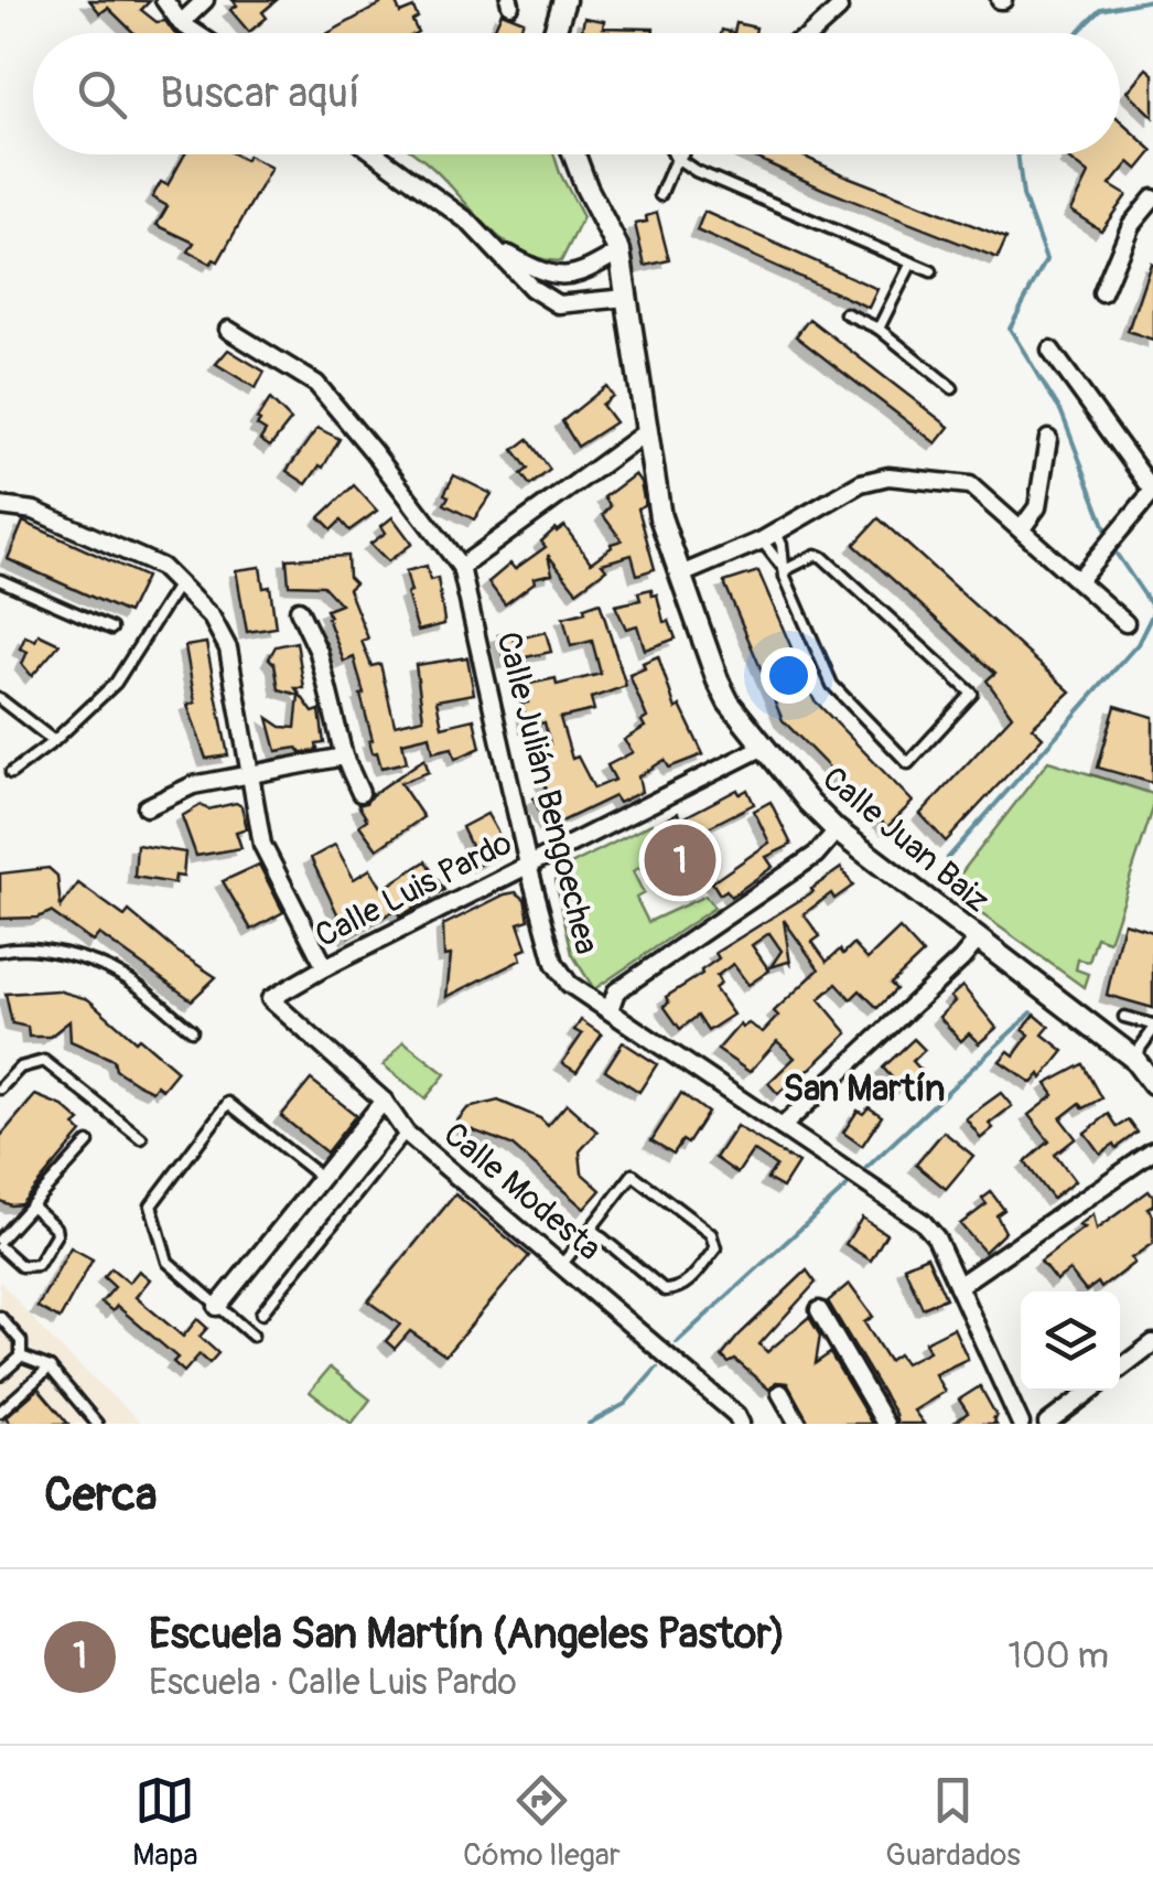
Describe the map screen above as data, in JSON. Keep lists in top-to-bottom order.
{
  "streets": {
    "street": [
      "Calle Julián Bengoechea",
      "Calle Juan Baiz",
      "Calle Luis Pardo",
      "Calle Modesta"
    ]
  },
  "crossings": [
    ["Calle Julián Bengoechea", "Calle Luis Pardo"],
    ["Calle Juan Baiz", "Calle Luis Pardo"],
    ["Calle Luis Pardo", "Calle Modesta"]
  ],
  "districts": ["San Martín"],
  "page": {
    "search": "Buscar aquí",
    "pins": "1",
    "heading": "Cerca",
    "list": [
      {
        "mark": "1",
        "name": "Escuela San Martín (Angeles Pastor)",
        "note": "Escuela · Calle Luis Pardo",
        "value": "100 m"
      }
    ],
    "nav": ["Mapa", "Cómo llegar", "Guardados"]
  }
}
